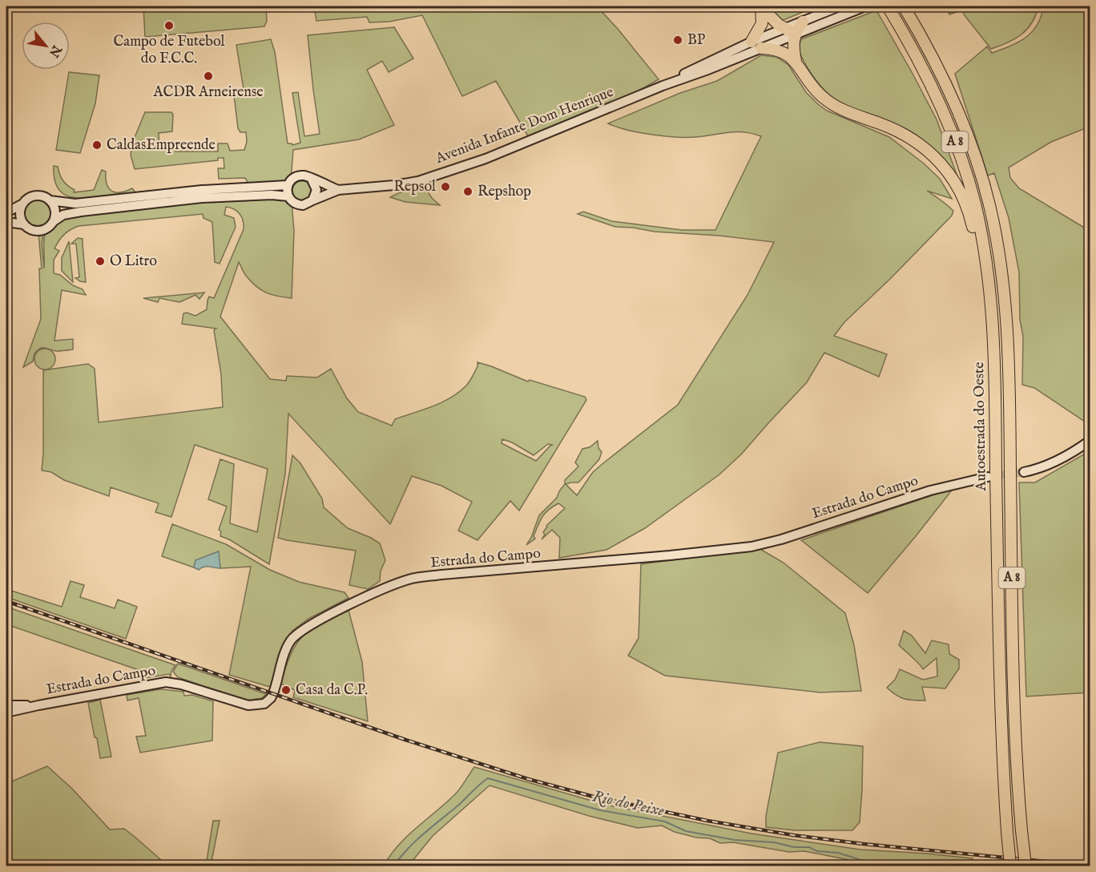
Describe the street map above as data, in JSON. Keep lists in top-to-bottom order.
{
  "streets": {
    "highway": ["A 8", "Autoestrada do Oeste"],
    "main road": ["Avenida Infante Dom Henrique", "Estrada do Campo"]
  },
  "water": ["Rio do Peixe"],
  "places": [
    "Campo de Futebol do F.C.C.",
    "BP",
    "ACDR Arneirense",
    "CaldasEmpreende",
    "Repsol",
    "Repshop",
    "O Litro",
    "Casa da C.P."
  ],
  "north": "bottom right"
}
